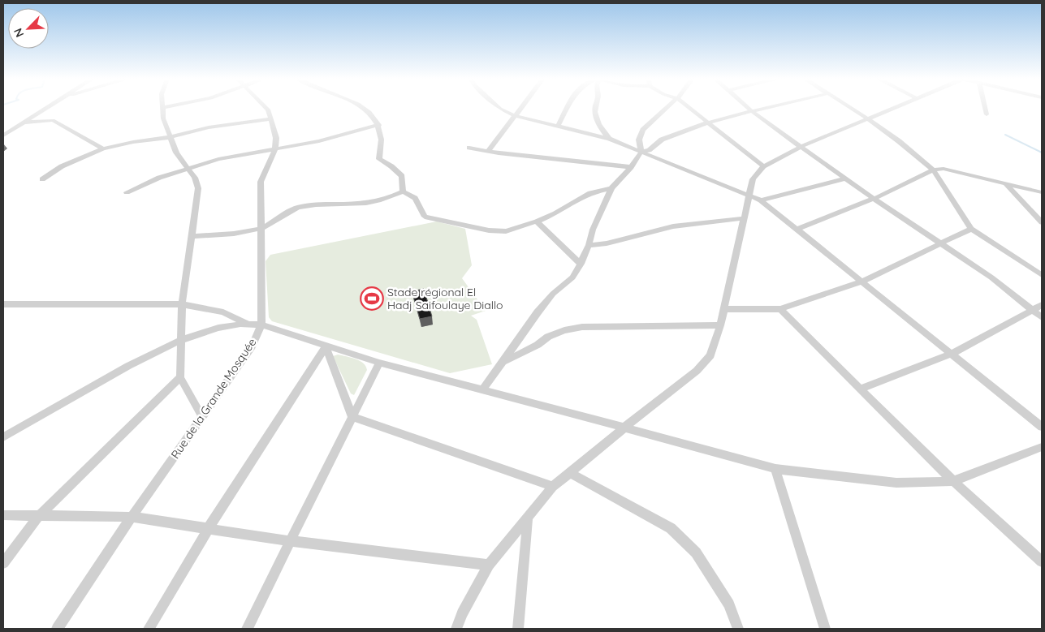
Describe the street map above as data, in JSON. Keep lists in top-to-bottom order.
{
  "streets": {
    "street": ["Rue de la Grande Mosquée"]
  },
  "places": {
    "sports": ["Stade régional El Hadj Saifoulaye Diallo"]
  },
  "north": "bottom left"
}
